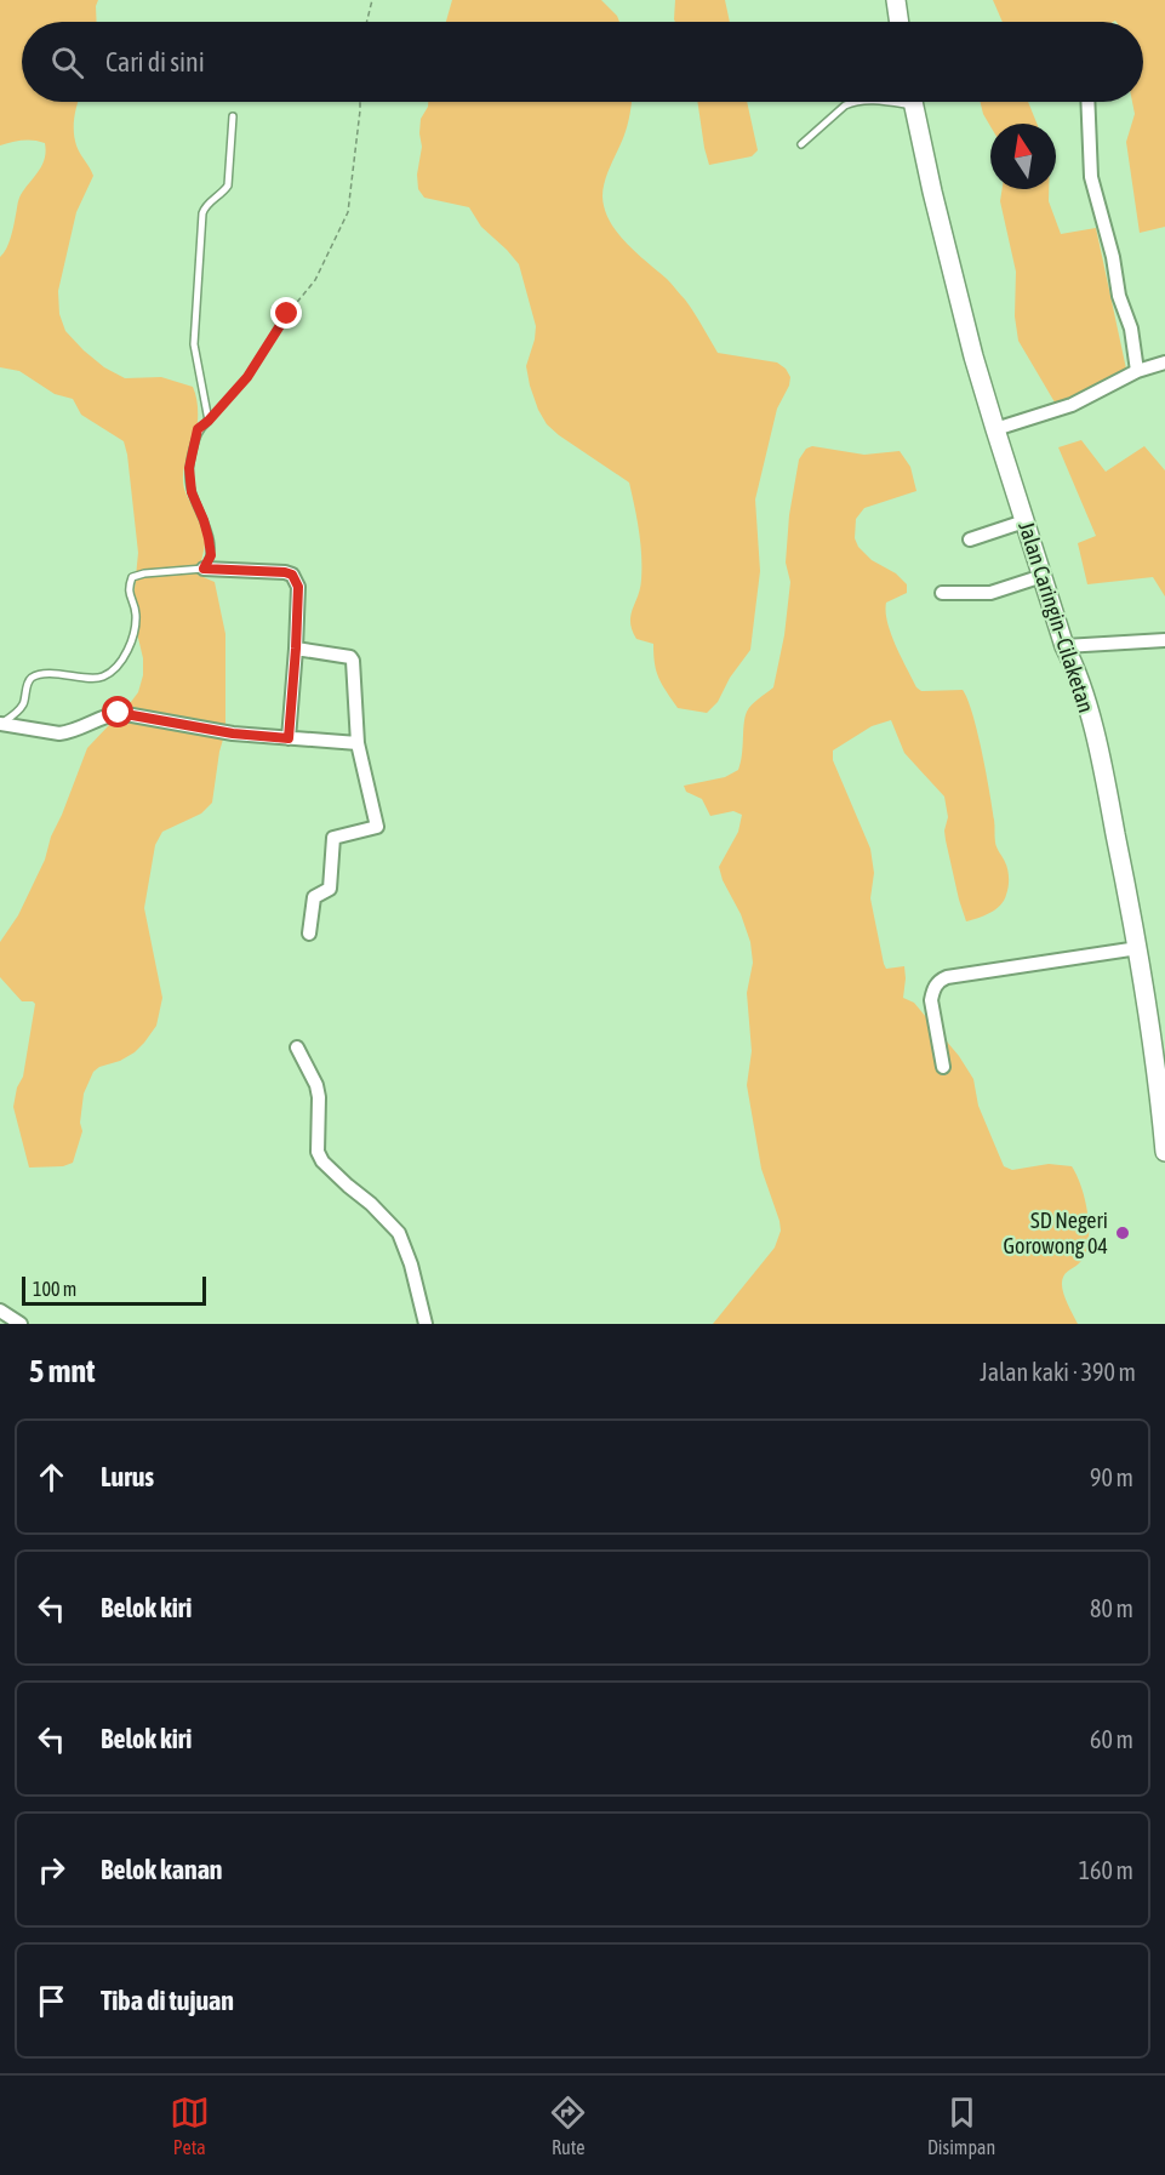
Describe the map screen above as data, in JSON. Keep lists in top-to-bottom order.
{
  "streets": {
    "street": ["Jalan Caringin–Cilaketan"]
  },
  "places": ["SD Negeri Gorowong 04"],
  "scale_bar": "100 m",
  "north": "top",
  "page": {
    "search": "Cari di sini",
    "scale": "100 m",
    "heading": ["5 mnt", "Jalan kaki · 390 m"],
    "list": [
      ["Lurus", "90 m"],
      ["Belok kiri", "80 m"],
      ["Belok kiri", "60 m"],
      ["Belok kanan", "160 m"],
      "Tiba di tujuan"
    ],
    "nav": ["Peta", "Rute", "Disimpan"]
  }
}
